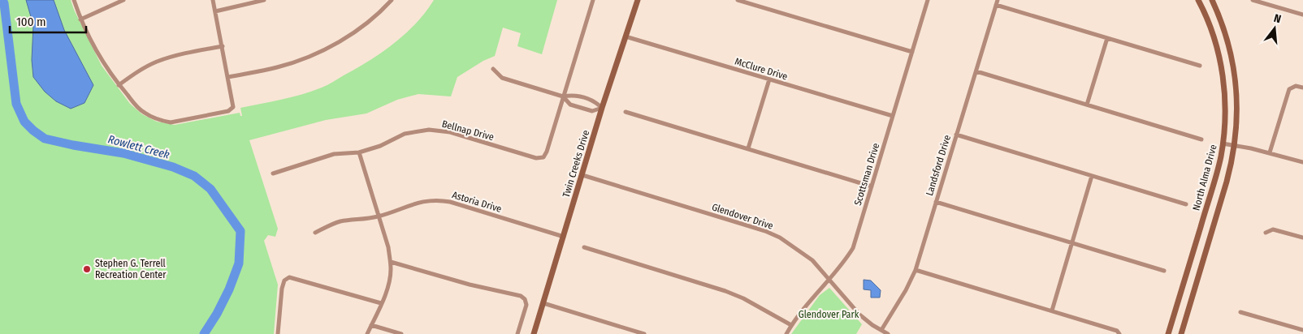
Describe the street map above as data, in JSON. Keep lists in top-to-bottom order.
{
  "streets": {
    "main road": ["Twin Creeks Drive", "North Alma Drive"],
    "street": [
      "McClure Drive",
      "Bellnap Drive",
      "Landsford Drive",
      "Scottsman Drive",
      "Astoria Drive",
      "Glendover Drive"
    ]
  },
  "crossings": [
    ["McClure Drive", "Twin Creeks Drive"],
    ["McClure Drive", "Scottsman Drive"],
    ["Twin Creeks Drive", "Astoria Drive"],
    ["Twin Creeks Drive", "Glendover Drive"],
    ["Landsford Drive", "Glendover Drive"],
    ["Scottsman Drive", "Glendover Drive"]
  ],
  "water": ["Rowlett Creek"],
  "parks": ["Glendover Park"],
  "places": ["Stephen G. Terrell Recreation Center"],
  "scale_bar": "100 m",
  "north": "top"
}
